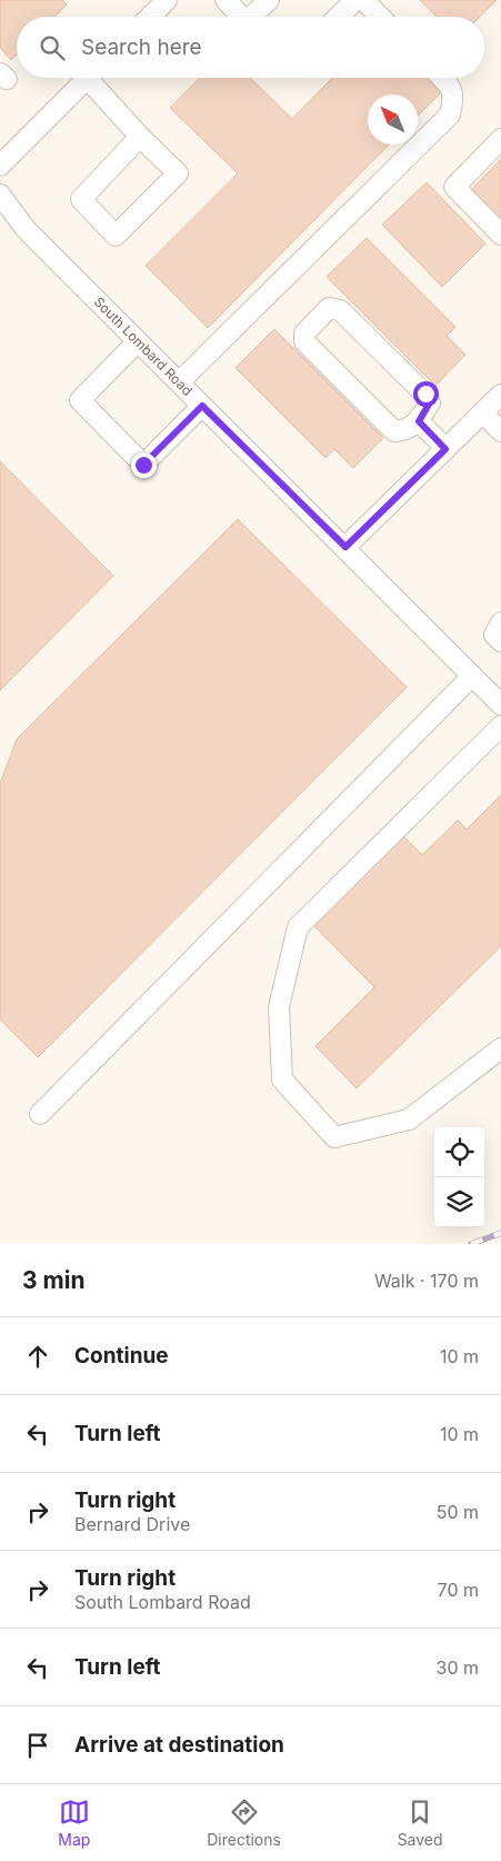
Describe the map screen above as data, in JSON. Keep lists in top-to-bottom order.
{
  "streets": {
    "street": ["South Lombard Road"]
  },
  "north": "top left",
  "page": {
    "search": "Search here",
    "heading": ["3 min", "Walk · 170 m"],
    "list": [
      ["Continue", "10 m"],
      ["Turn left", "10 m"],
      ["Turn right", "Bernard Drive", "50 m"],
      ["Turn right", "South Lombard Road", "70 m"],
      ["Turn left", "30 m"],
      "Arrive at destination"
    ],
    "nav": ["Map", "Directions", "Saved"]
  }
}
